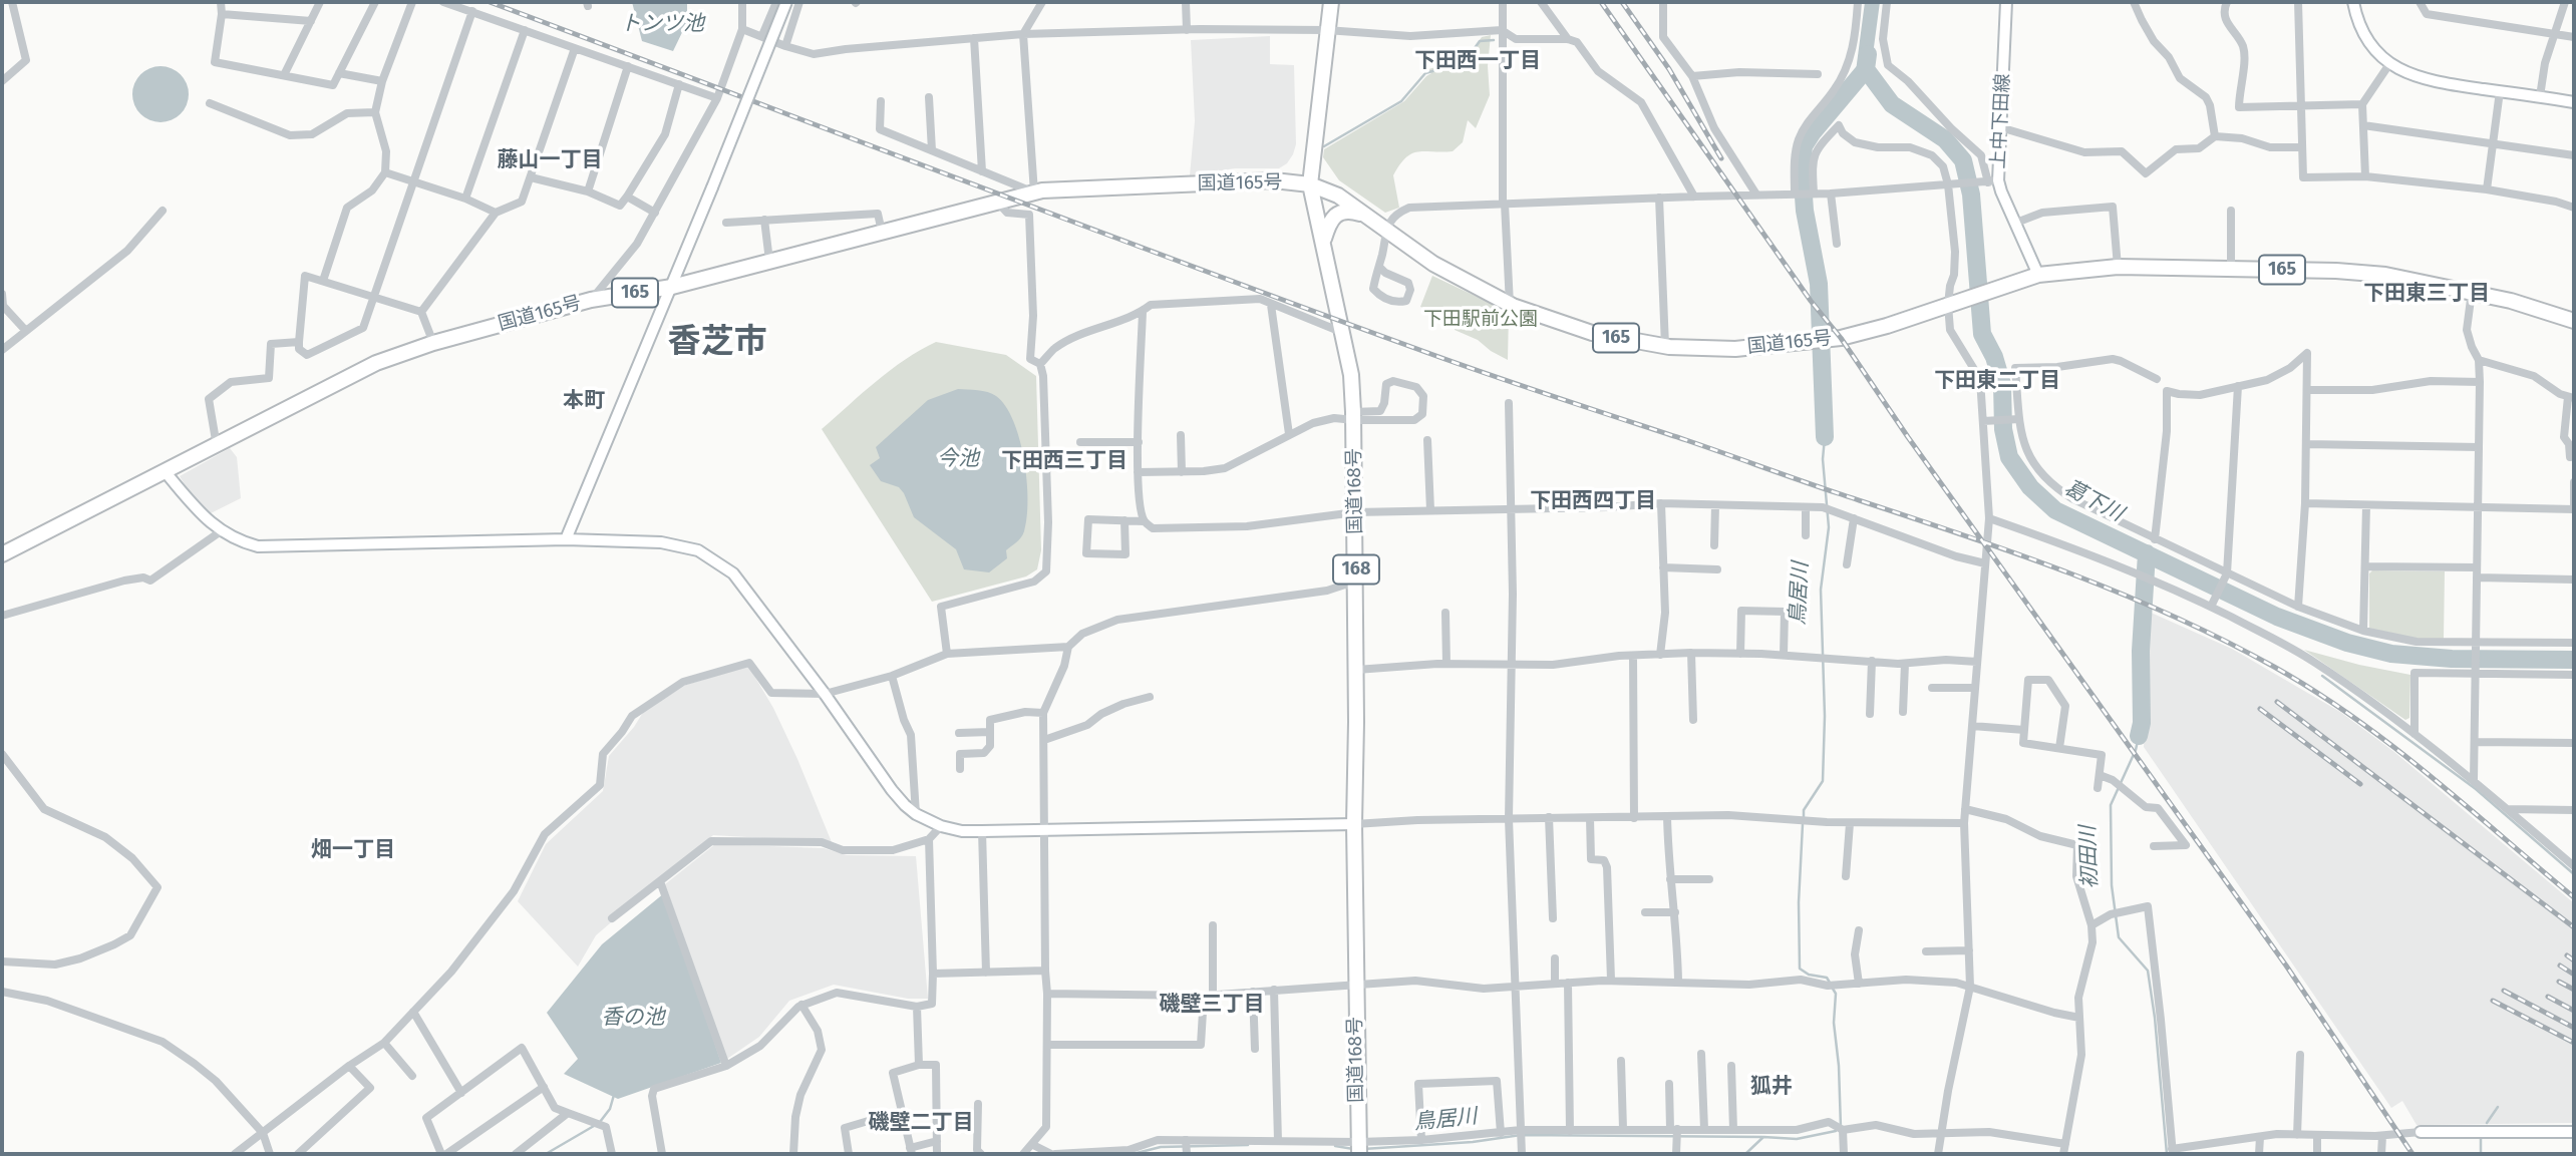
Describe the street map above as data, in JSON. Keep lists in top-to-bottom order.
{
  "streets": {
    "highway": [
      "国道165号",
      "165",
      "国道168号",
      "168"
    ],
    "street": ["上中下田線"]
  },
  "crossings": [
    ["上中下田線", "国道165号"],
    ["国道165号", "国道168号"]
  ],
  "districts": [
    "下田西一丁目",
    "藤山一丁目",
    "下田東三丁目",
    "香芝市",
    "下田東二丁目",
    "本町",
    "下田西三丁目",
    "下田西四丁目",
    "畑一丁目",
    "磯壁三丁目",
    "狐井",
    "磯壁二丁目"
  ],
  "water": [
    "トンツ池",
    "今池",
    "葛下川",
    "鳥居川",
    "初田川",
    "香の池"
  ],
  "parks": ["下田駅前公園"]
}
